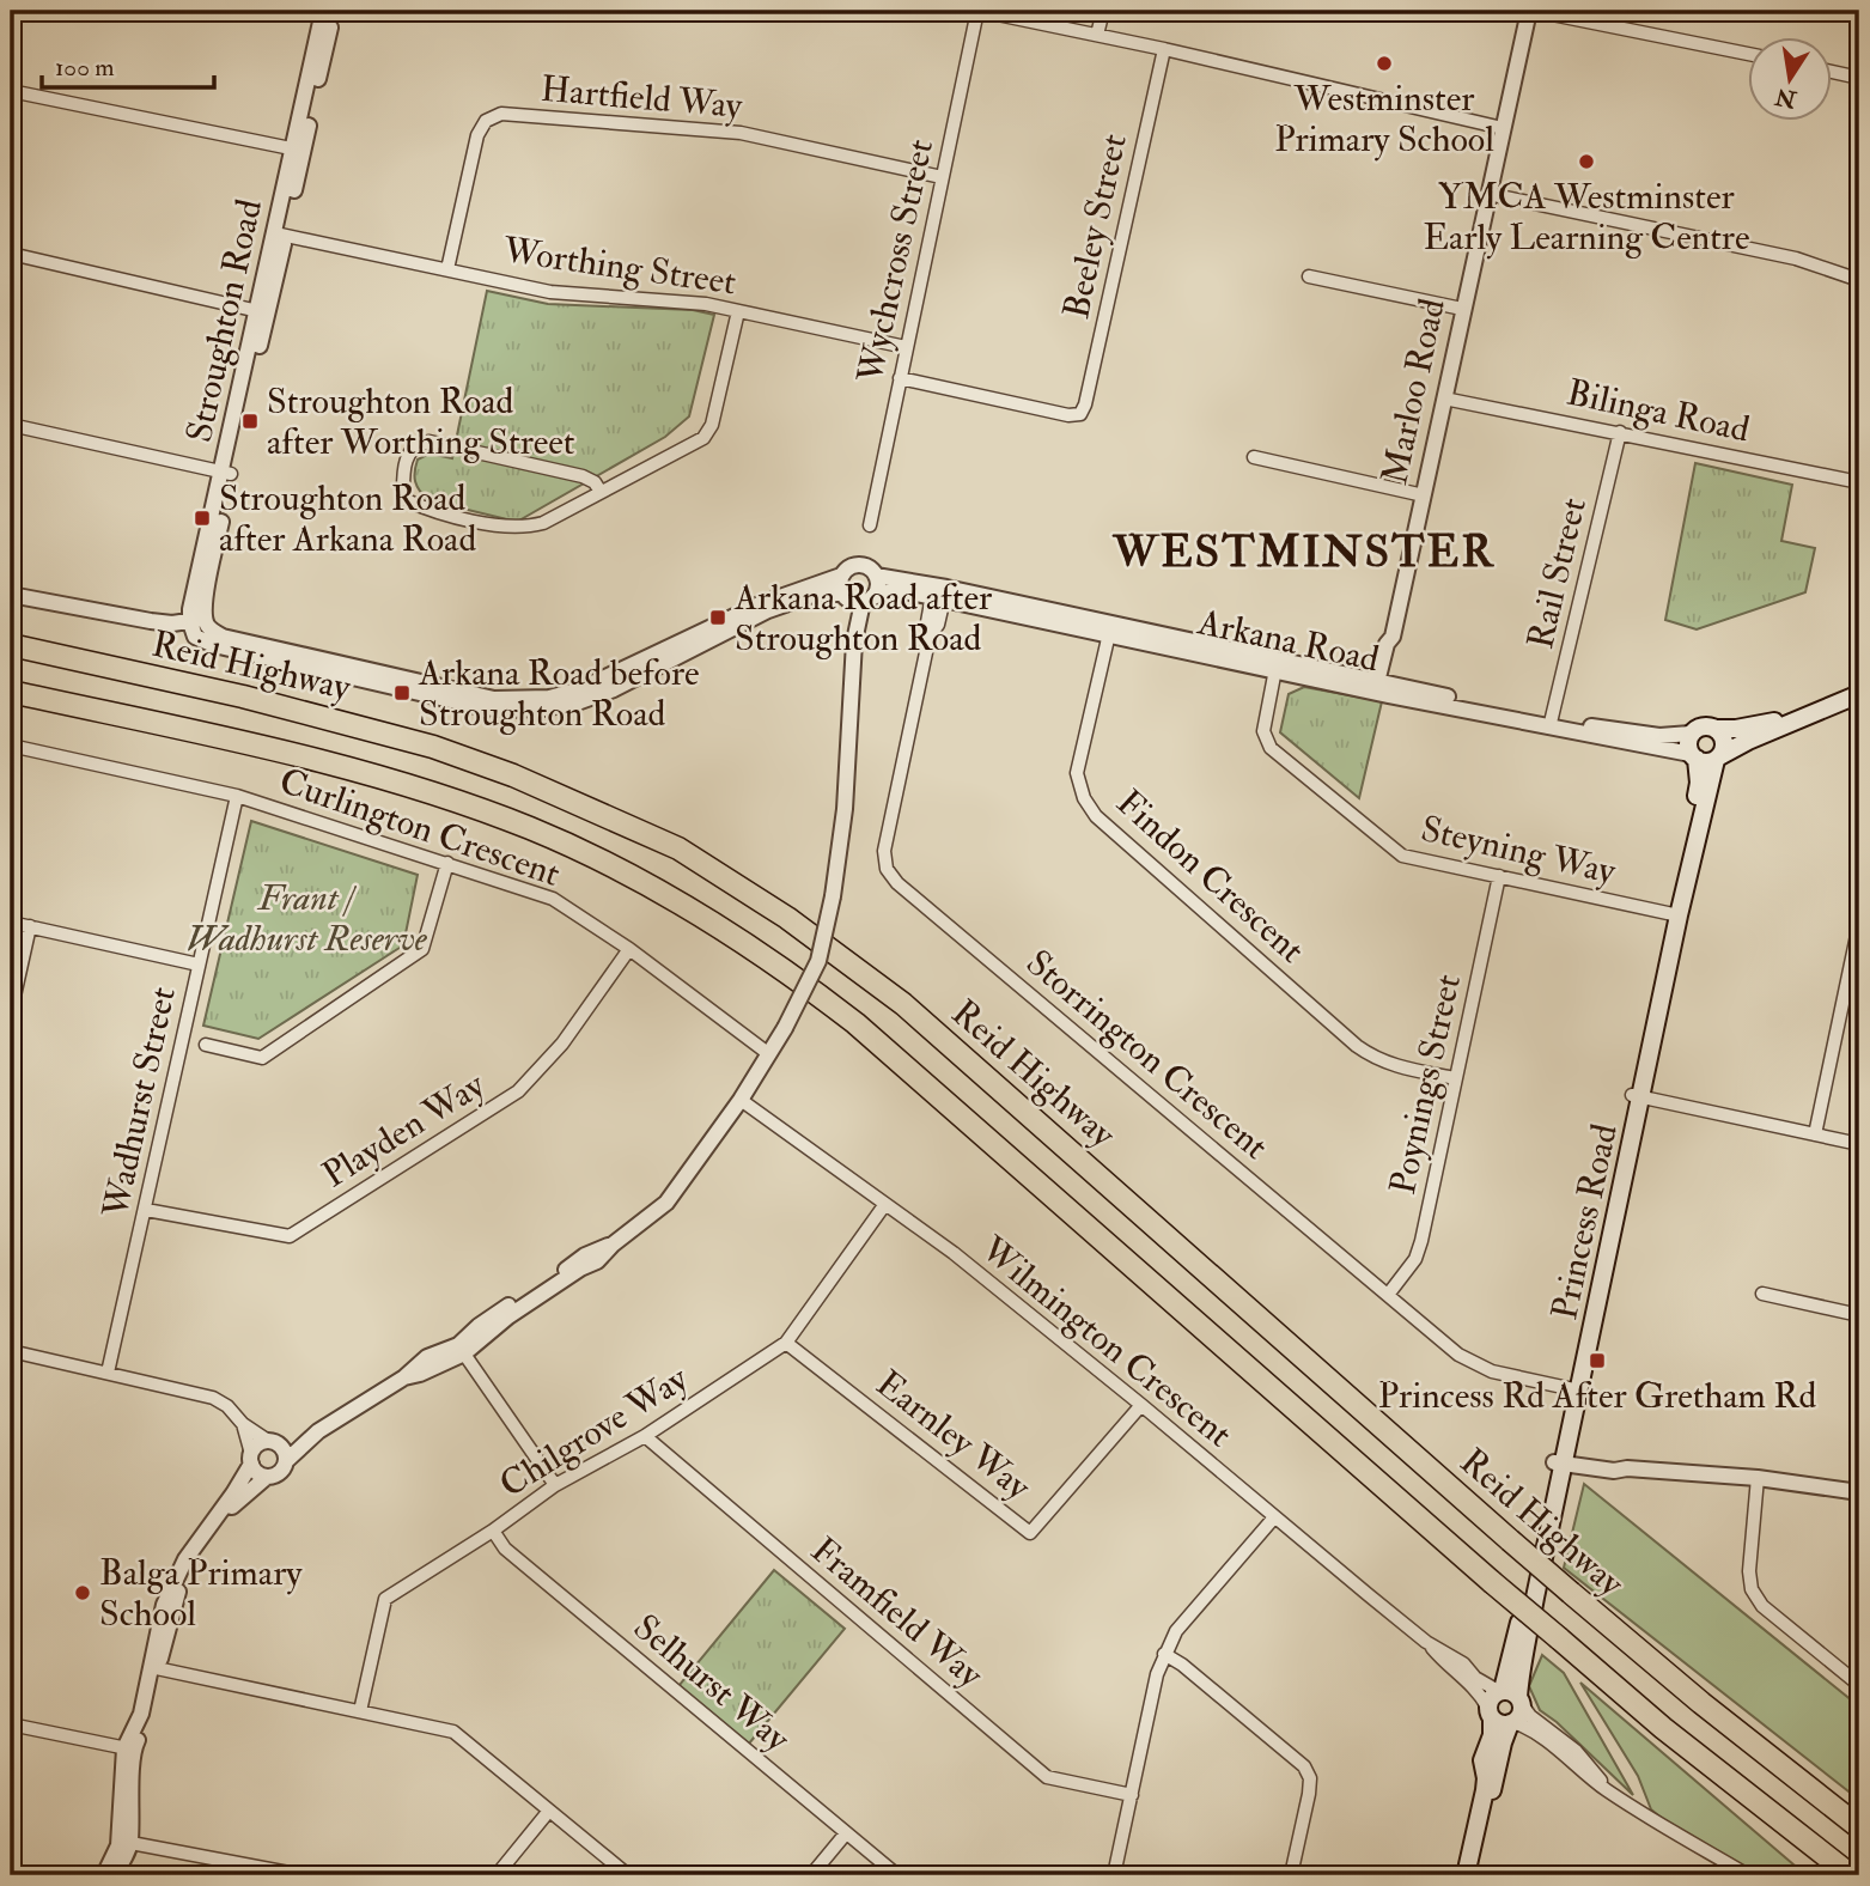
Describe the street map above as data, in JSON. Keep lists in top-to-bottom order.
{
  "streets": {
    "highway": ["Reid Highway"],
    "main road": ["Princess Road"],
    "street": [
      "Hartfield Way",
      "Beeley Street",
      "Wychcross Street",
      "Worthing Street",
      "Stroughton Road",
      "Marloo Road",
      "Bilinga Road",
      "Rail Street",
      "Arkana Road",
      "Curlington Crescent",
      "Steyning Way",
      "Findon Crescent",
      "Storrington Crescent",
      "Poynings Street",
      "Wadhurst Street",
      "Playden Way",
      "Wilmington Crescent",
      "Chilgrove Way",
      "Earnley Way",
      "Framfield Way",
      "Selhurst Way"
    ]
  },
  "crossings": [
    ["Hartfield Way", "Wychcross Street"],
    ["Hartfield Way", "Worthing Street"],
    ["Beeley Street", "Wychcross Street"],
    ["Wychcross Street", "Worthing Street"],
    ["Worthing Street", "Stroughton Road"],
    ["Stroughton Road", "Arkana Road"],
    ["Marloo Road", "Bilinga Road"],
    ["Marloo Road", "Arkana Road"],
    ["Bilinga Road", "Rail Street"],
    ["Rail Street", "Arkana Road"],
    ["Arkana Road", "Steyning Way"],
    ["Arkana Road", "Findon Crescent"],
    ["Arkana Road", "Storrington Crescent"],
    ["Arkana Road", "Princess Road"],
    ["Curlington Crescent", "Wadhurst Street"],
    ["Curlington Crescent", "Playden Way"],
    ["Steyning Way", "Poynings Street"],
    ["Steyning Way", "Princess Road"],
    ["Findon Crescent", "Poynings Street"],
    ["Storrington Crescent", "Poynings Street"],
    ["Storrington Crescent", "Princess Road"],
    ["Wadhurst Street", "Playden Way"],
    ["Princess Road", "Wilmington Crescent"],
    ["Wilmington Crescent", "Chilgrove Way"],
    ["Wilmington Crescent", "Earnley Way"],
    ["Chilgrove Way", "Earnley Way"],
    ["Chilgrove Way", "Framfield Way"],
    ["Chilgrove Way", "Selhurst Way"]
  ],
  "districts": ["WESTMINSTER"],
  "parks": ["Frant / Wadhurst Reserve"],
  "places": {
    "other": ["Westminster Primary School", "YMCA Westminster Early Learning Centre", "Balga Primary School"],
    "transit": [
      "Stroughton Road after Worthing Street",
      "Stroughton Road after Arkana Road",
      "Arkana Road after Stroughton Road",
      "Arkana Road before Stroughton Road",
      "Princess Rd After Gretham Rd"
    ]
  },
  "scale_bar": "100 m",
  "north": "bottom"
}
